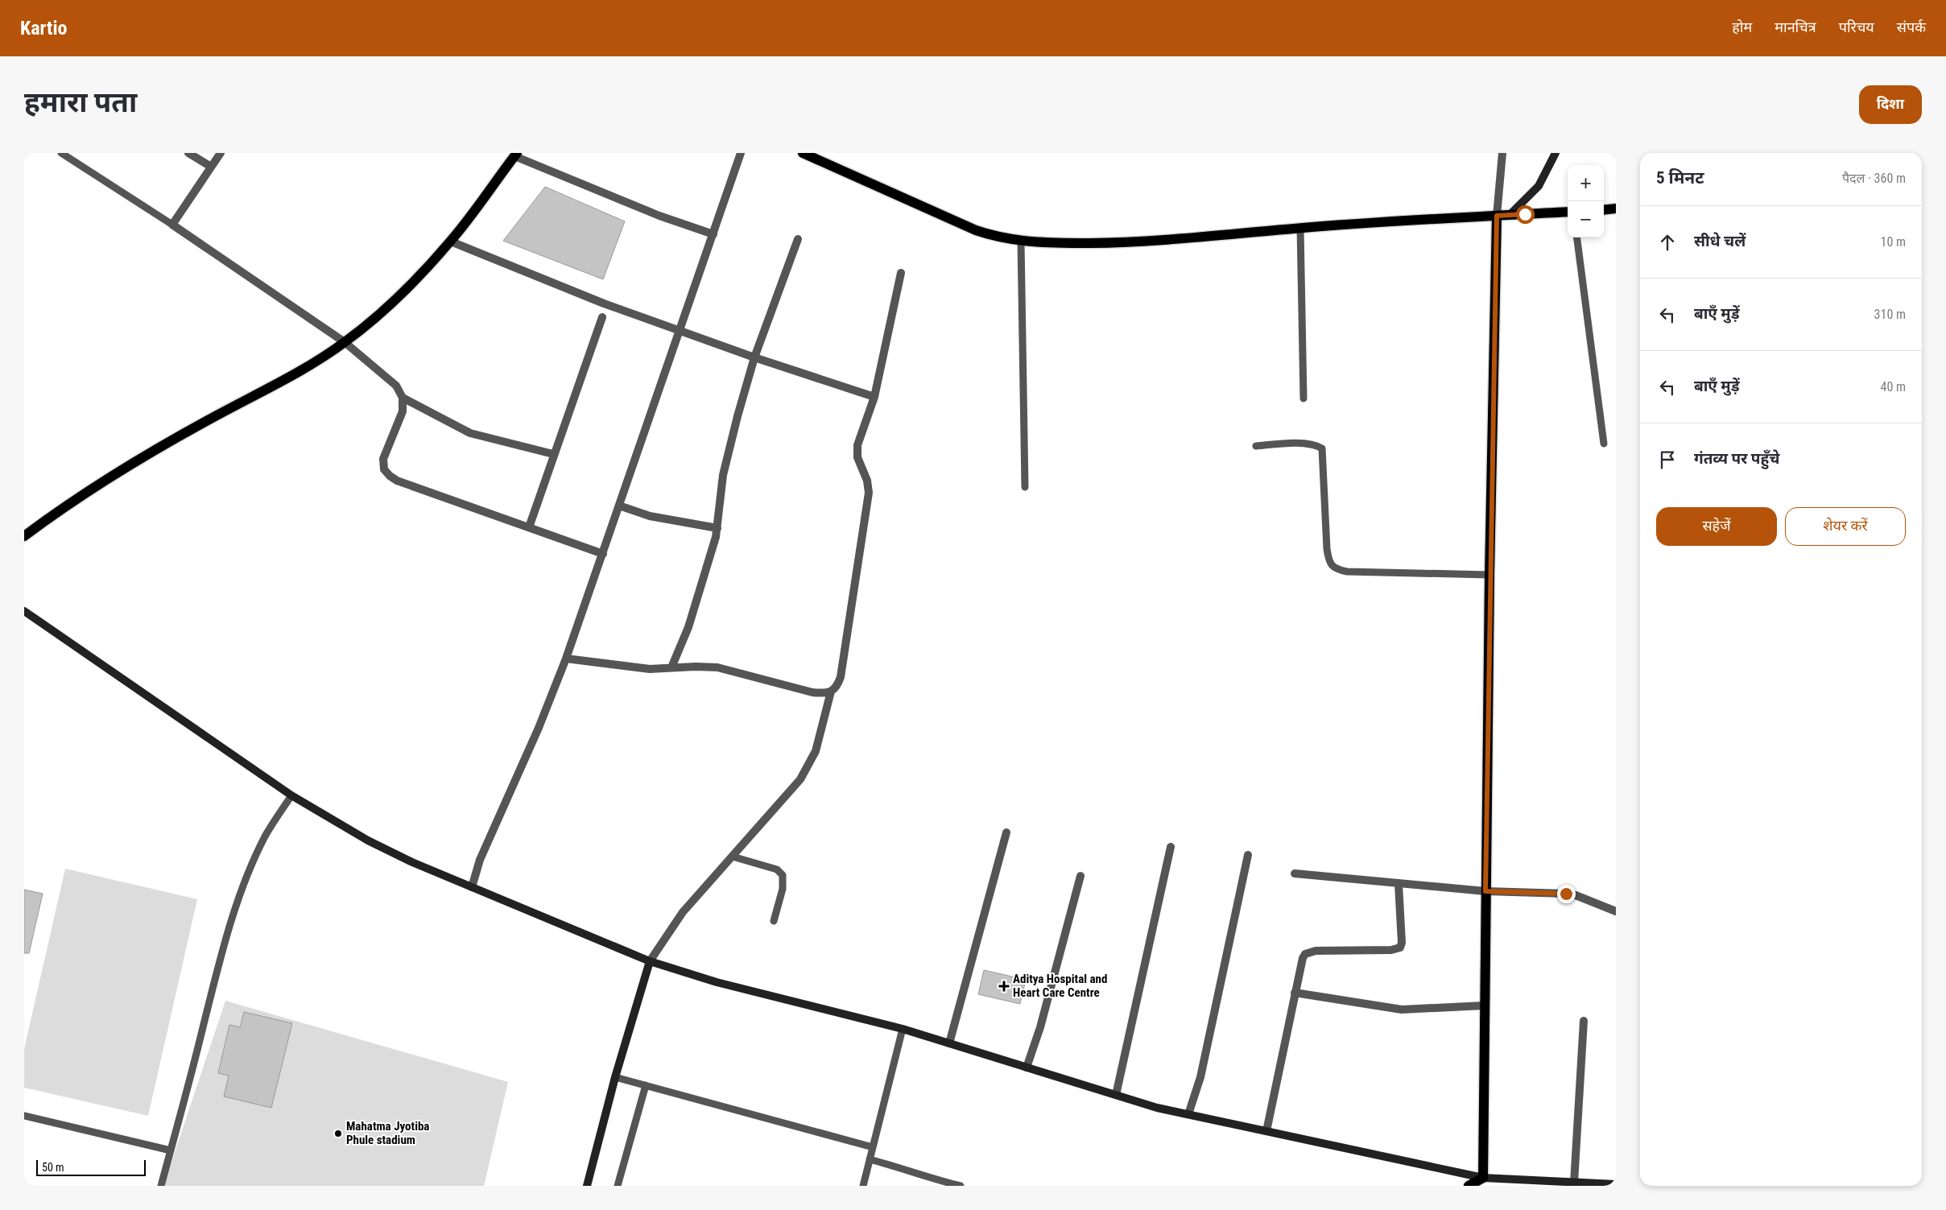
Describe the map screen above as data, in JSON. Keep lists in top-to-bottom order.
{
  "places": {
    "health": ["Aditya Hospital and Heart Care Centre"],
    "other": ["Mahatma Jyotiba Phule stadium"]
  },
  "scale_bar": "50 m",
  "page": {
    "header": "Kartio",
    "nav": [
      "होम",
      "मानचित्र",
      "परिचय",
      "संपर्क"
    ],
    "buttons": [
      "दिशा",
      ["सहेजें", "शेयर करें"]
    ],
    "title": "हमारा पता",
    "heading": ["5 मिनट", "पैदल · 360 m"],
    "map_buttons": ["+", "−"],
    "list": [
      ["सीधे चलें", "10 m"],
      ["बाएँ मुड़ें", "310 m"],
      ["बाएँ मुड़ें", "40 m"],
      "गंतव्य पर पहुँचे"
    ],
    "scale": "50 m"
  }
}
